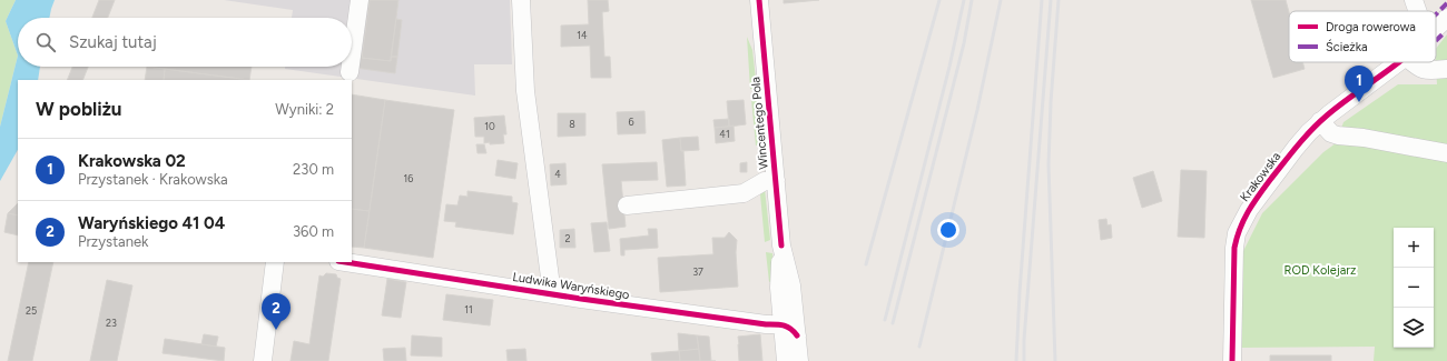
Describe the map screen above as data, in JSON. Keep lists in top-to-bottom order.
{
  "streets": {
    "street": ["Wincentego Pola", "Krakowska", "Ludwika Waryńskiego"]
  },
  "crossings": [
    ["Wincentego Pola", "Ludwika Waryńskiego"]
  ],
  "parks": ["ROD Kolejarz"],
  "house_numbers": [
    "14",
    "6",
    "8",
    "10",
    "41",
    "4",
    "16",
    "2",
    "37",
    "11",
    "25",
    "23"
  ],
  "legend": ["Droga rowerowa", "Ścieżka"],
  "page": {
    "search": "Szukaj tutaj",
    "pins": ["1", "2"],
    "heading": ["W pobliżu", "Wyniki: 2"],
    "list": [
      {
        "mark": "1",
        "name": "Krakowska 02",
        "note": "Przystanek · Krakowska",
        "value": "230 m"
      },
      {
        "mark": "2",
        "name": "Waryńskiego 41 04",
        "note": "Przystanek",
        "value": "360 m"
      }
    ],
    "map_buttons": ["+", "−"]
  }
}
